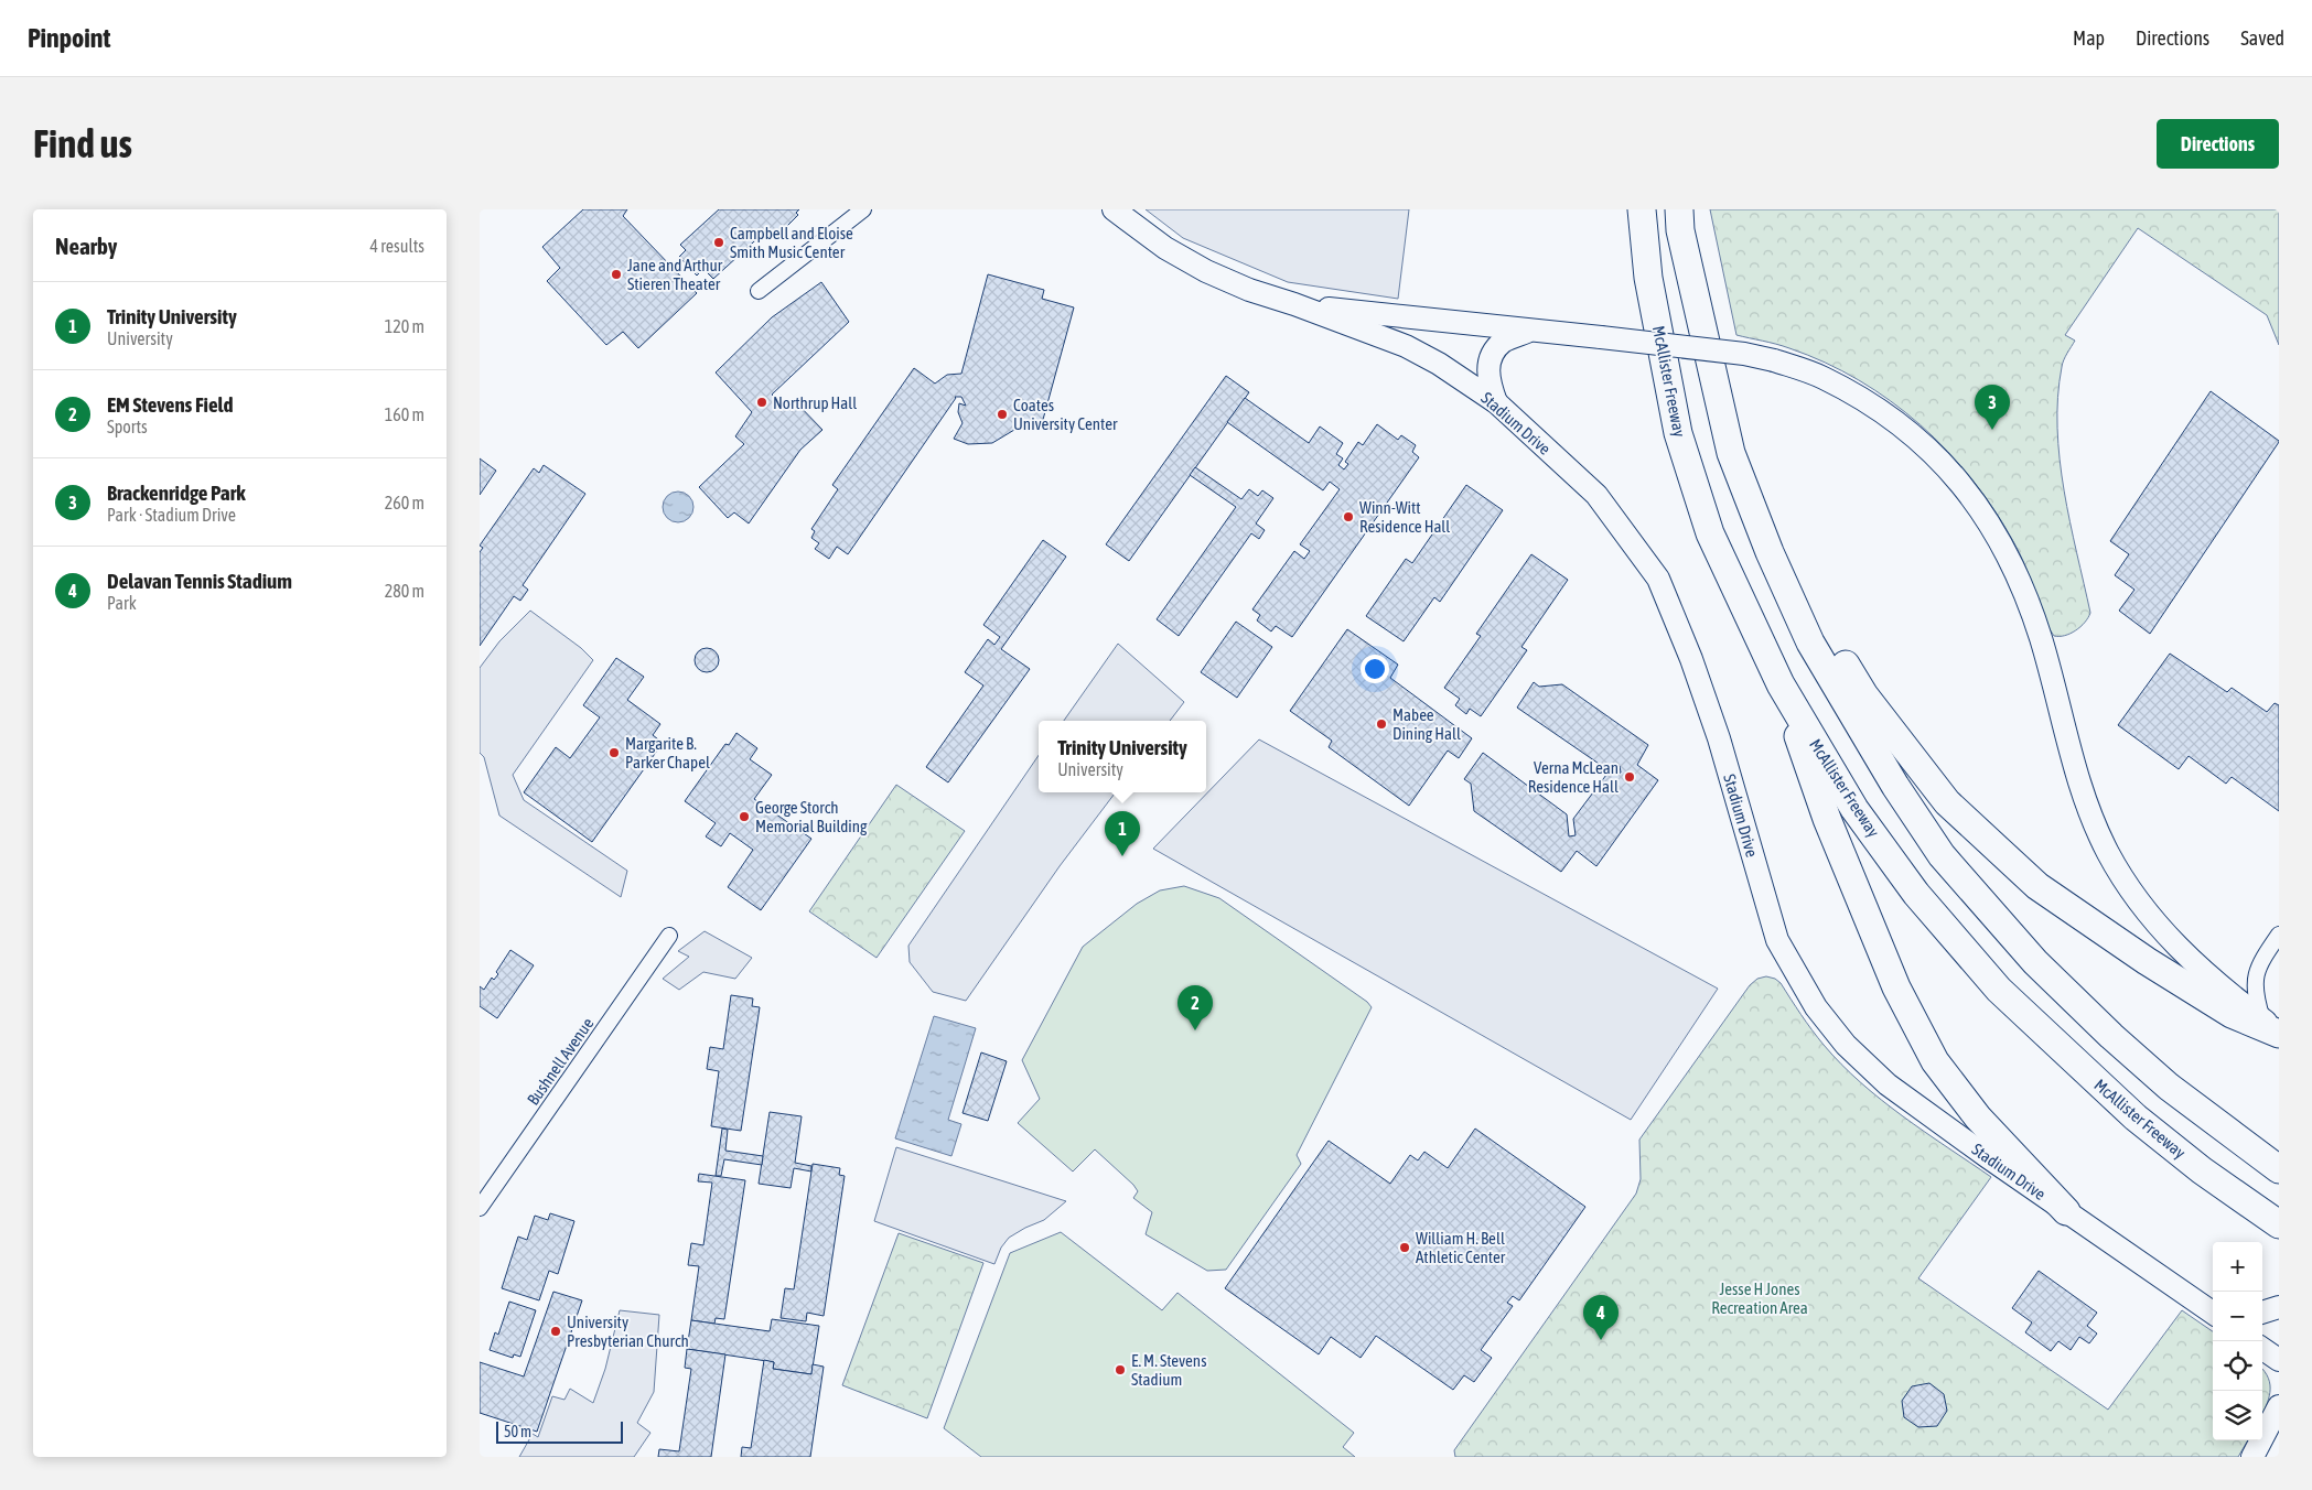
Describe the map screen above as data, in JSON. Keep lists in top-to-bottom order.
{
  "streets": {
    "highway": ["McAllister Freeway"],
    "main road": ["Stadium Drive"],
    "street": ["Bushnell Avenue"]
  },
  "parks": ["Jesse H Jones Recreation Area"],
  "places": [
    "Campbell and Eloise Smith Music Center",
    "Jane and Arthur Stieren Theater",
    "Northrup Hall",
    "Coates University Center",
    "Winn-Witt Residence Hall",
    "Mabee Dining Hall",
    "Margarite B. Parker Chapel",
    "Verna McLean Residence Hall",
    "George Storch Memorial Building",
    "William H. Bell Athletic Center",
    "University Presbyterian Church",
    "E. M. Stevens Stadium"
  ],
  "scale_bar": "50 m",
  "page": {
    "header": "Pinpoint",
    "nav": ["Map", "Directions", "Saved"],
    "buttons": "Directions",
    "title": "Find us",
    "heading": ["Nearby", "4 results"],
    "list": [
      {
        "mark": "1",
        "name": "Trinity University",
        "note": "University",
        "value": "120 m"
      },
      {
        "mark": "2",
        "name": "EM Stevens Field",
        "note": "Sports",
        "value": "160 m"
      },
      {
        "mark": "3",
        "name": "Brackenridge Park",
        "note": "Park · Stadium Drive",
        "value": "260 m"
      },
      {
        "mark": "4",
        "name": "Delavan Tennis Stadium",
        "note": "Park",
        "value": "280 m"
      }
    ],
    "pins": [
      "3",
      "1",
      "2",
      "4"
    ],
    "popup": ["Trinity University", "University"],
    "map_buttons": ["+", "−"],
    "scale": "50 m"
  }
}
